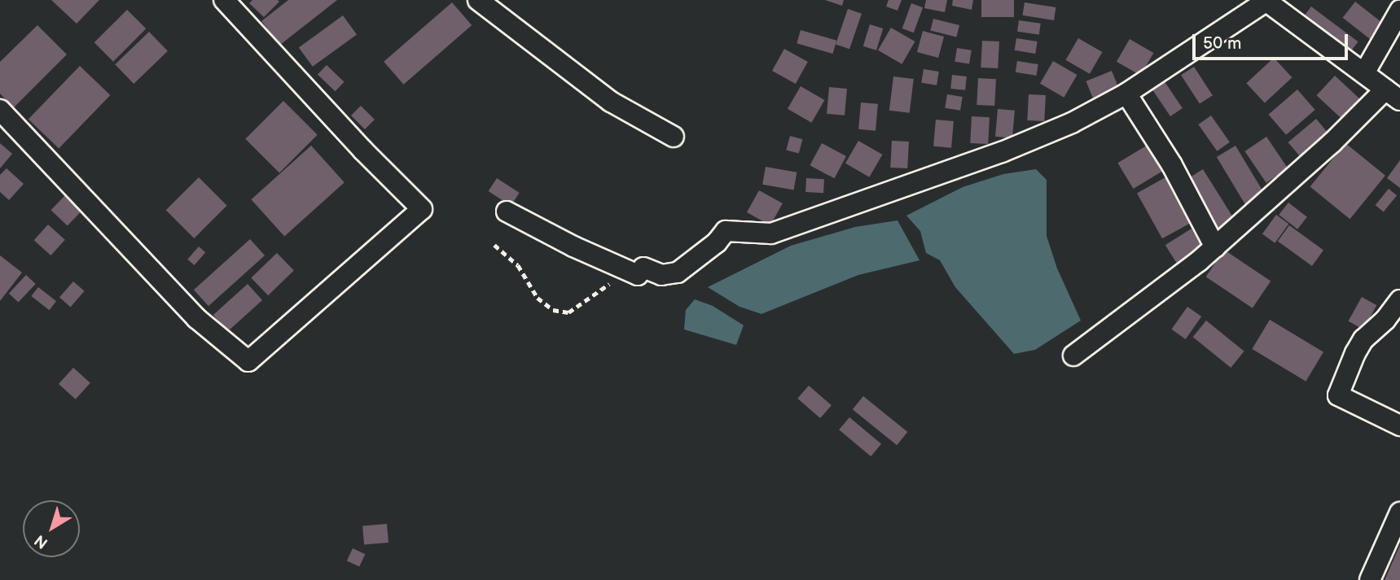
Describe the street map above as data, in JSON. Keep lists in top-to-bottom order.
{
  "scale_bar": "50 m",
  "north": "bottom left"
}
